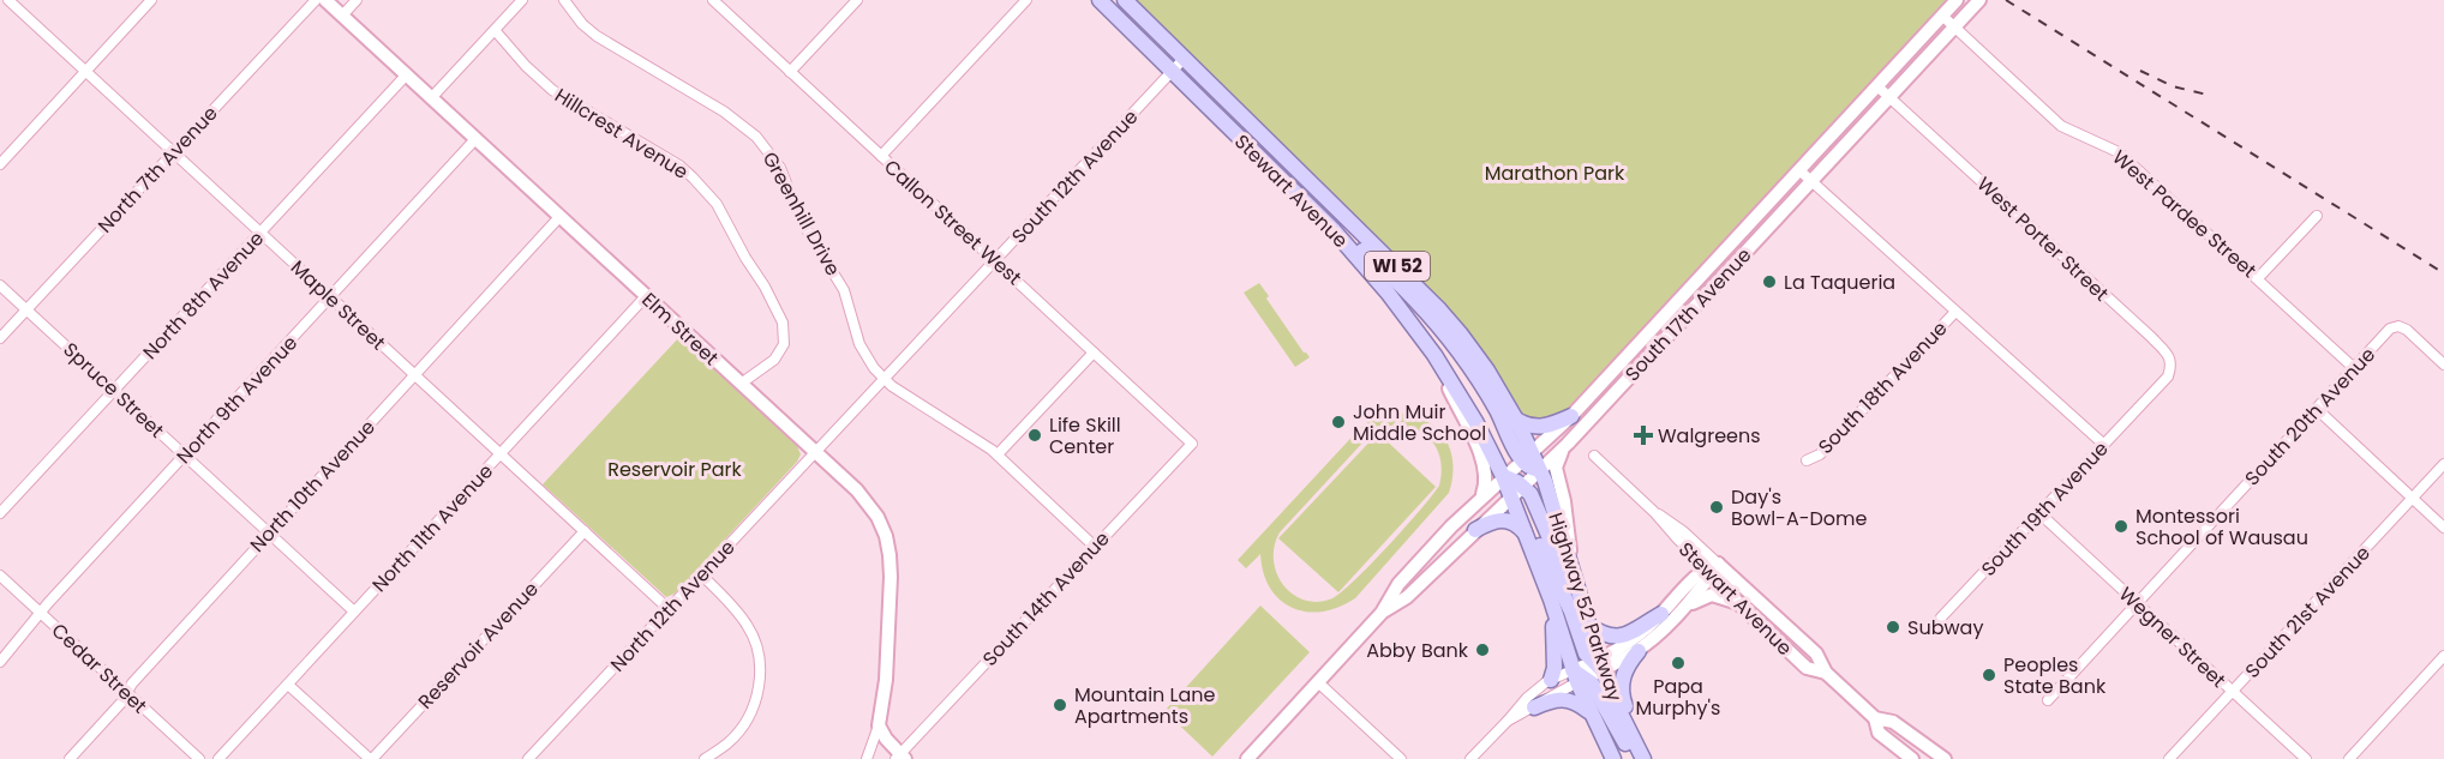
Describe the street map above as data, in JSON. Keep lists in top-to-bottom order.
{
  "streets": {
    "main road": [
      "Stewart Avenue",
      "WI 52",
      "South 17th Avenue",
      "Elm Street",
      "Highway 52 Parkway"
    ],
    "street": [
      "Hillcrest Avenue",
      "North 7th Avenue",
      "South 12th Avenue",
      "Greenhill Drive",
      "West Pardee Street",
      "Callon Street West",
      "West Porter Street",
      "North 8th Avenue",
      "Maple Street",
      "South 18th Avenue",
      "Spruce Street",
      "North 9th Avenue",
      "South 20th Avenue",
      "North 10th Avenue",
      "South 19th Avenue",
      "North 11th Avenue",
      "South 14th Avenue",
      "North 12th Avenue",
      "South 21st Avenue",
      "Wegner Street",
      "Reservoir Avenue",
      "Cedar Street"
    ]
  },
  "crossings": [
    ["Hillcrest Avenue", "Elm Street"],
    ["North 7th Avenue", "Maple Street"],
    ["North 7th Avenue", "Spruce Street"],
    ["South 12th Avenue", "Stewart Avenue"],
    ["South 12th Avenue", "Greenhill Drive"],
    ["South 12th Avenue", "Callon Street West"],
    ["South 12th Avenue", "Elm Street"],
    ["South 12th Avenue", "North 12th Avenue"],
    ["Stewart Avenue", "South 17th Avenue"],
    ["Stewart Avenue", "Highway 52 Parkway"],
    ["Greenhill Drive", "South 14th Avenue"],
    ["West Pardee Street", "South 17th Avenue"],
    ["West Pardee Street", "South 20th Avenue"],
    ["Callon Street West", "South 14th Avenue"],
    ["West Porter Street", "South 17th Avenue"],
    ["West Porter Street", "South 19th Avenue"],
    ["North 8th Avenue", "Maple Street"],
    ["North 8th Avenue", "Elm Street"],
    ["North 8th Avenue", "Spruce Street"],
    ["Maple Street", "North 9th Avenue"],
    ["Maple Street", "North 10th Avenue"],
    ["Maple Street", "North 11th Avenue"],
    ["Maple Street", "North 12th Avenue"],
    ["Maple Street", "Reservoir Avenue"],
    ["South 17th Avenue", "Highway 52 Parkway"],
    ["Elm Street", "North 9th Avenue"],
    ["Elm Street", "North 10th Avenue"],
    ["Elm Street", "North 11th Avenue"],
    ["Elm Street", "North 12th Avenue"],
    ["Spruce Street", "North 9th Avenue"],
    ["Spruce Street", "North 10th Avenue"],
    ["Spruce Street", "North 11th Avenue"],
    ["North 9th Avenue", "Cedar Street"],
    ["South 20th Avenue", "Wegner Street"],
    ["North 10th Avenue", "Cedar Street"],
    ["South 19th Avenue", "Wegner Street"],
    ["South 21st Avenue", "Wegner Street"]
  ],
  "parks": ["Marathon Park", "Reservoir Park"],
  "places": {
    "other": [
      "La Taqueria",
      "John Muir Middle School",
      "Life Skill Center",
      "Day's Bowl-A-Dome",
      "Montessori School of Wausau",
      "Subway",
      "Abby Bank",
      "Papa Murphy's",
      "Peoples State Bank",
      "Mountain Lane Apartments"
    ],
    "health": ["Walgreens"]
  }
}
